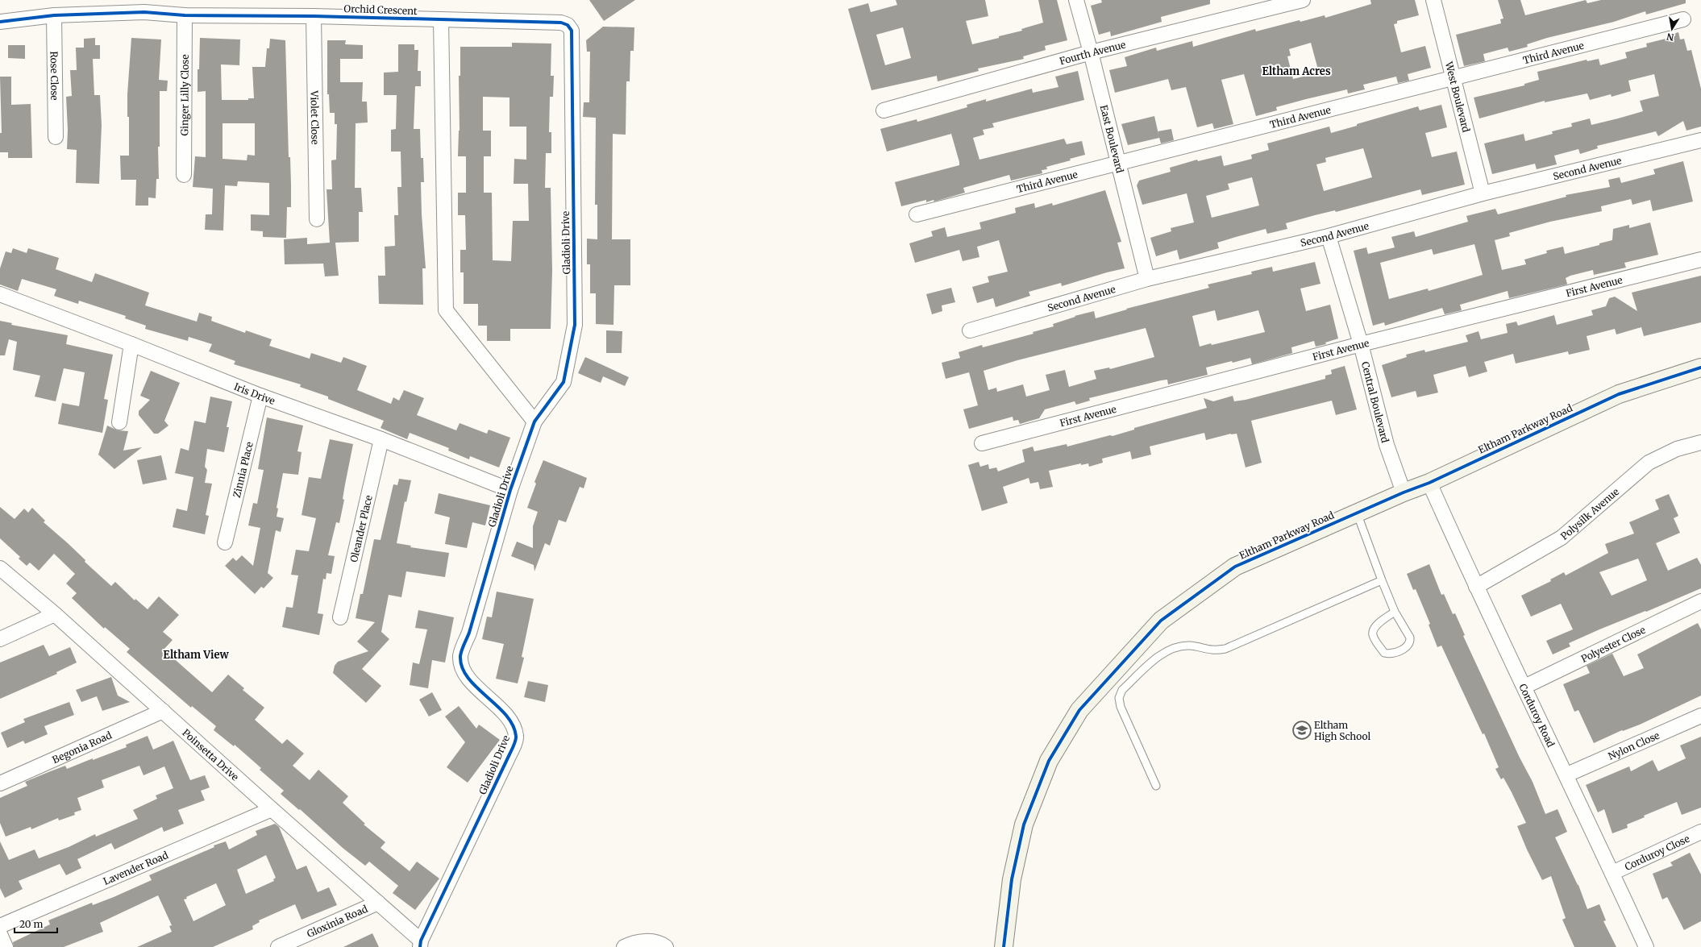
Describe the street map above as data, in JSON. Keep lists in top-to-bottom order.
{
  "streets": {
    "street": [
      "Orchid Crescent",
      "Fourth Avenue",
      "Third Avenue",
      "Rose Close",
      "Ginger Lilly Close",
      "West Boulevard",
      "Violet Close",
      "East Boulevard",
      "Second Avenue",
      "Gladioli Drive",
      "First Avenue",
      "Iris Drive",
      "Central Boulevard",
      "Eltham Parkway Road",
      "Zinnia Place",
      "Polysilk Avenue",
      "Oleander Place",
      "Polyester Close",
      "Corduroy Road",
      "Nylon Close",
      "Begonia Road",
      "Poinsetta Drive",
      "Corduroy Close",
      "Lavender Road",
      "Gloxinia Road"
    ]
  },
  "crossings": [
    ["Orchid Crescent", "Rose Close"],
    ["Orchid Crescent", "Ginger Lilly Close"],
    ["Orchid Crescent", "Violet Close"],
    ["Orchid Crescent", "Gladioli Drive"],
    ["Fourth Avenue", "East Boulevard"],
    ["Third Avenue", "West Boulevard"],
    ["Third Avenue", "East Boulevard"],
    ["West Boulevard", "Second Avenue"],
    ["East Boulevard", "Second Avenue"],
    ["Second Avenue", "Central Boulevard"],
    ["Gladioli Drive", "Iris Drive"],
    ["Gladioli Drive", "Poinsetta Drive"],
    ["First Avenue", "Central Boulevard"],
    ["Iris Drive", "Zinnia Place"],
    ["Iris Drive", "Oleander Place"],
    ["Central Boulevard", "Eltham Parkway Road"],
    ["Eltham Parkway Road", "Corduroy Road"],
    ["Polysilk Avenue", "Corduroy Road"],
    ["Polyester Close", "Corduroy Road"],
    ["Corduroy Road", "Nylon Close"],
    ["Corduroy Road", "Corduroy Close"],
    ["Begonia Road", "Poinsetta Drive"],
    ["Poinsetta Drive", "Lavender Road"],
    ["Poinsetta Drive", "Gloxinia Road"]
  ],
  "districts": ["Eltham Acres", "Eltham View"],
  "places": {
    "school or university": ["Eltham High School"]
  },
  "scale_bar": "20 m",
  "north": "bottom"
}
